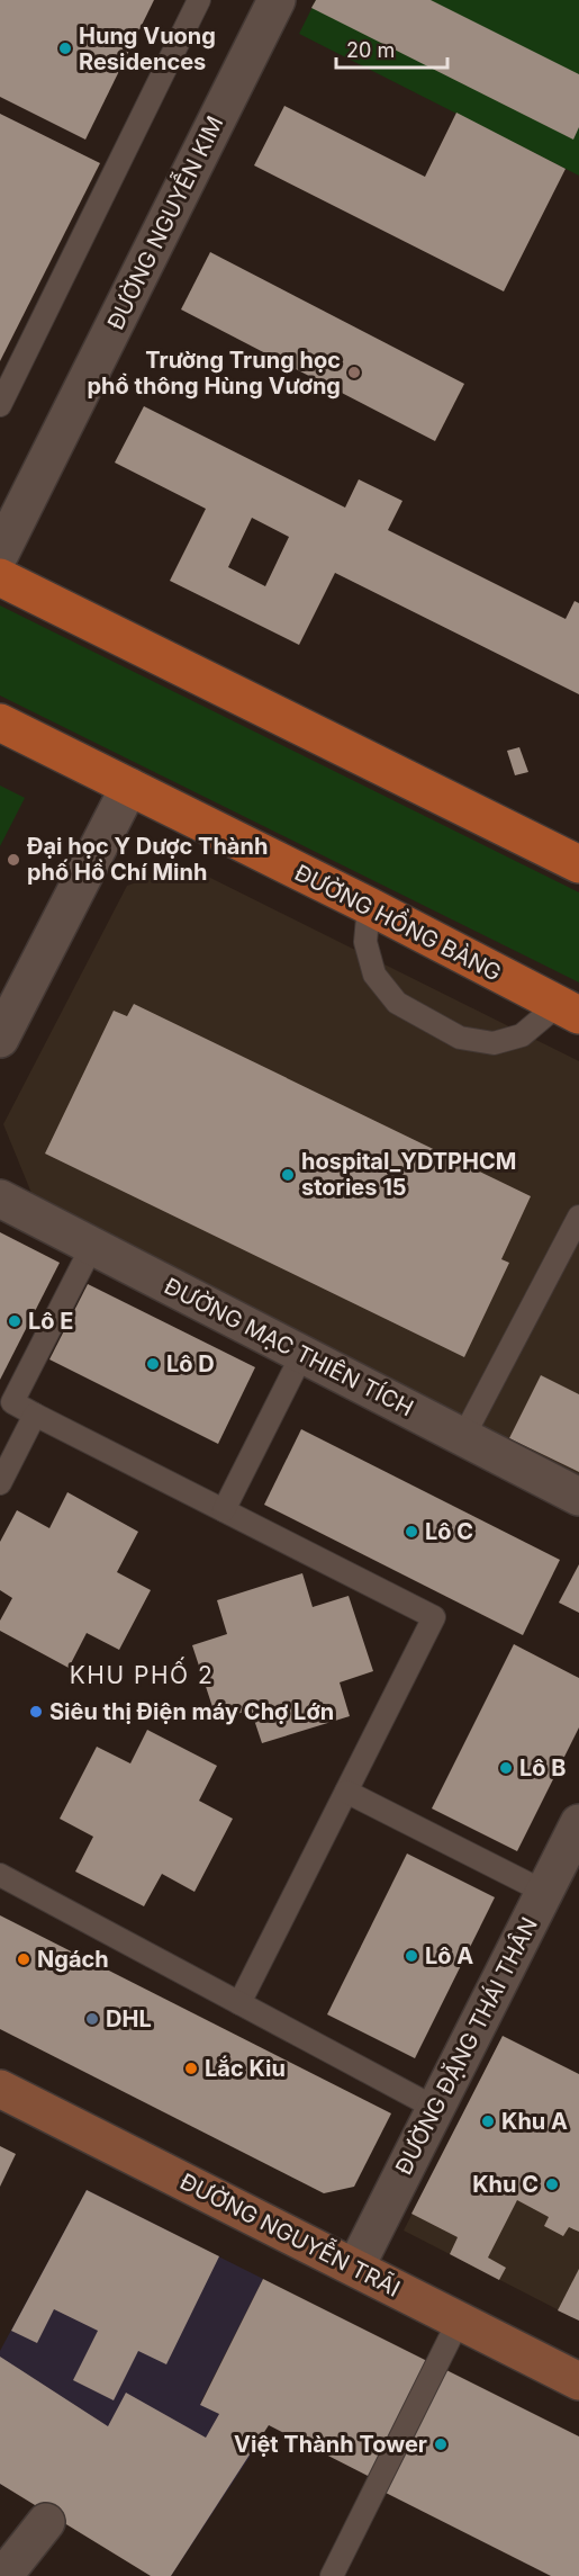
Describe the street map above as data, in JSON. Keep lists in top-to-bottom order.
{
  "streets": {
    "main road": ["ĐƯỜNG HỒNG BÀNG", "ĐƯỜNG NGUYỄN TRÃI"],
    "street": ["ĐƯỜNG NGUYỄN KIM", "ĐƯỜNG MẠC THIÊN TÍCH", "ĐƯỜNG ĐẶNG THÁI THÂN"]
  },
  "crossings": [
    ["ĐƯỜNG ĐẶNG THÁI THÂN", "ĐƯỜNG NGUYỄN TRÃI"]
  ],
  "districts": ["KHU PHỐ 2"],
  "places": [
    "Hung Vuong Residences",
    "Trường Trung học phổ thông Hùng Vương",
    "Đại học Y Dược Thành phố Hồ Chí Minh",
    "hospital_YDTPHCM stories 15",
    "Lô E",
    "Lô D",
    "Lô C",
    "Siêu thị Điện máy Chợ Lớn",
    "Lô B",
    "Lô A",
    "Ngách",
    "DHL",
    "Lắc Kiu",
    "Khu A",
    "Khu C",
    "Việt Thành Tower"
  ],
  "scale_bar": "20 m"
}
